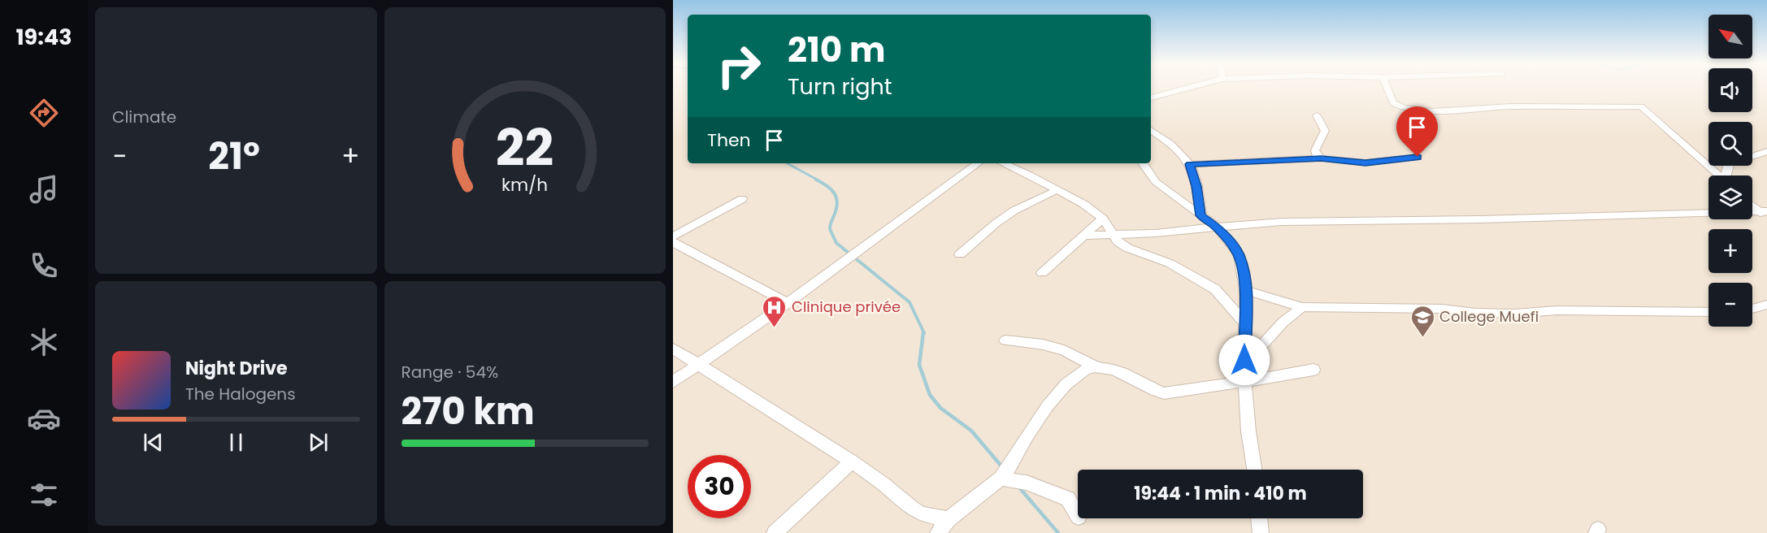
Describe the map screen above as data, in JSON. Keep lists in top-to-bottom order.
{
  "places": {
    "hospital": ["Clinique privée"],
    "school or university": ["College Muefi"]
  },
  "north": "top left",
  "page": {
    "tabs": "19:43",
    "tile": [
      "Climate",
      ["Range · 54%", "270 km"]
    ],
    "map_buttons": ["+", "−"],
    "turn": ["210 m", "Turn right"],
    "then": "Then",
    "heat": ["−", "21°", "+"],
    "song": ["Night Drive", "The Halogens"],
    "limit": "30",
    "trip": "19:44 · 1 min · 410 m",
    "gauge": ["22", "km/h"]
  }
}
